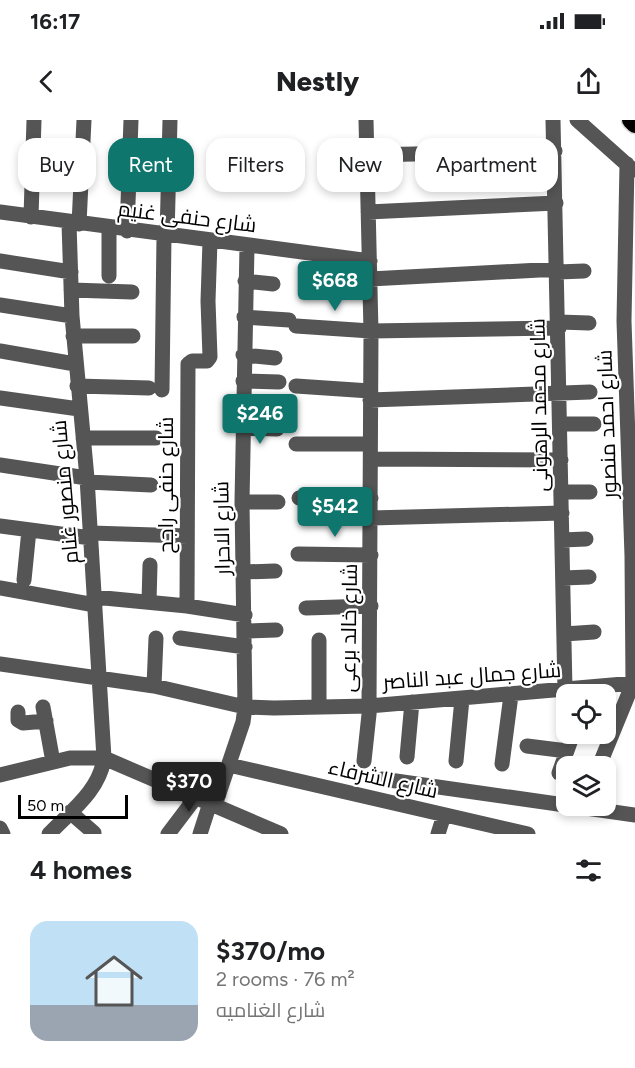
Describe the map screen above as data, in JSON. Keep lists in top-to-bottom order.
{
  "streets": {
    "street": [
      "شارع حنفى غنيم",
      "شارع محمد الرهونى",
      "شارع احمد منصور",
      "شارع حنفى راجح",
      "شارع منصور غنام",
      "شارع الاحرار",
      "شارع خالد برعى",
      "شارع جمال عبد الناصر",
      "شارع الشرفاء"
    ]
  },
  "crossings": [
    ["شارع حنفى غنيم", "شارع حنفى راجح"],
    ["شارع حنفى غنيم", "شارع منصور غنام"],
    ["شارع حنفى غنيم", "شارع الاحرار"],
    ["شارع حنفى غنيم", "شارع خالد برعى"],
    ["شارع احمد منصور", "شارع جمال عبد الناصر"],
    ["شارع منصور غنام", "شارع جمال عبد الناصر"],
    ["شارع الاحرار", "شارع جمال عبد الناصر"],
    ["شارع الاحرار", "شارع الشرفاء"],
    ["شارع خالد برعى", "شارع جمال عبد الناصر"]
  ],
  "scale_bar": "50 m",
  "page": {
    "status": "16:17",
    "header": "Nestly",
    "chip": [
      "Buy",
      "Rent",
      "Filters",
      "New",
      "Apartment"
    ],
    "price": [
      "$668",
      "$246",
      "$542",
      "$370"
    ],
    "scale": "50 m",
    "heading": "4 homes",
    "list": [
      {
        "name": "$370/mo",
        "note": "2 rooms · 76 m² · شارع الغناميه"
      }
    ]
  }
}
